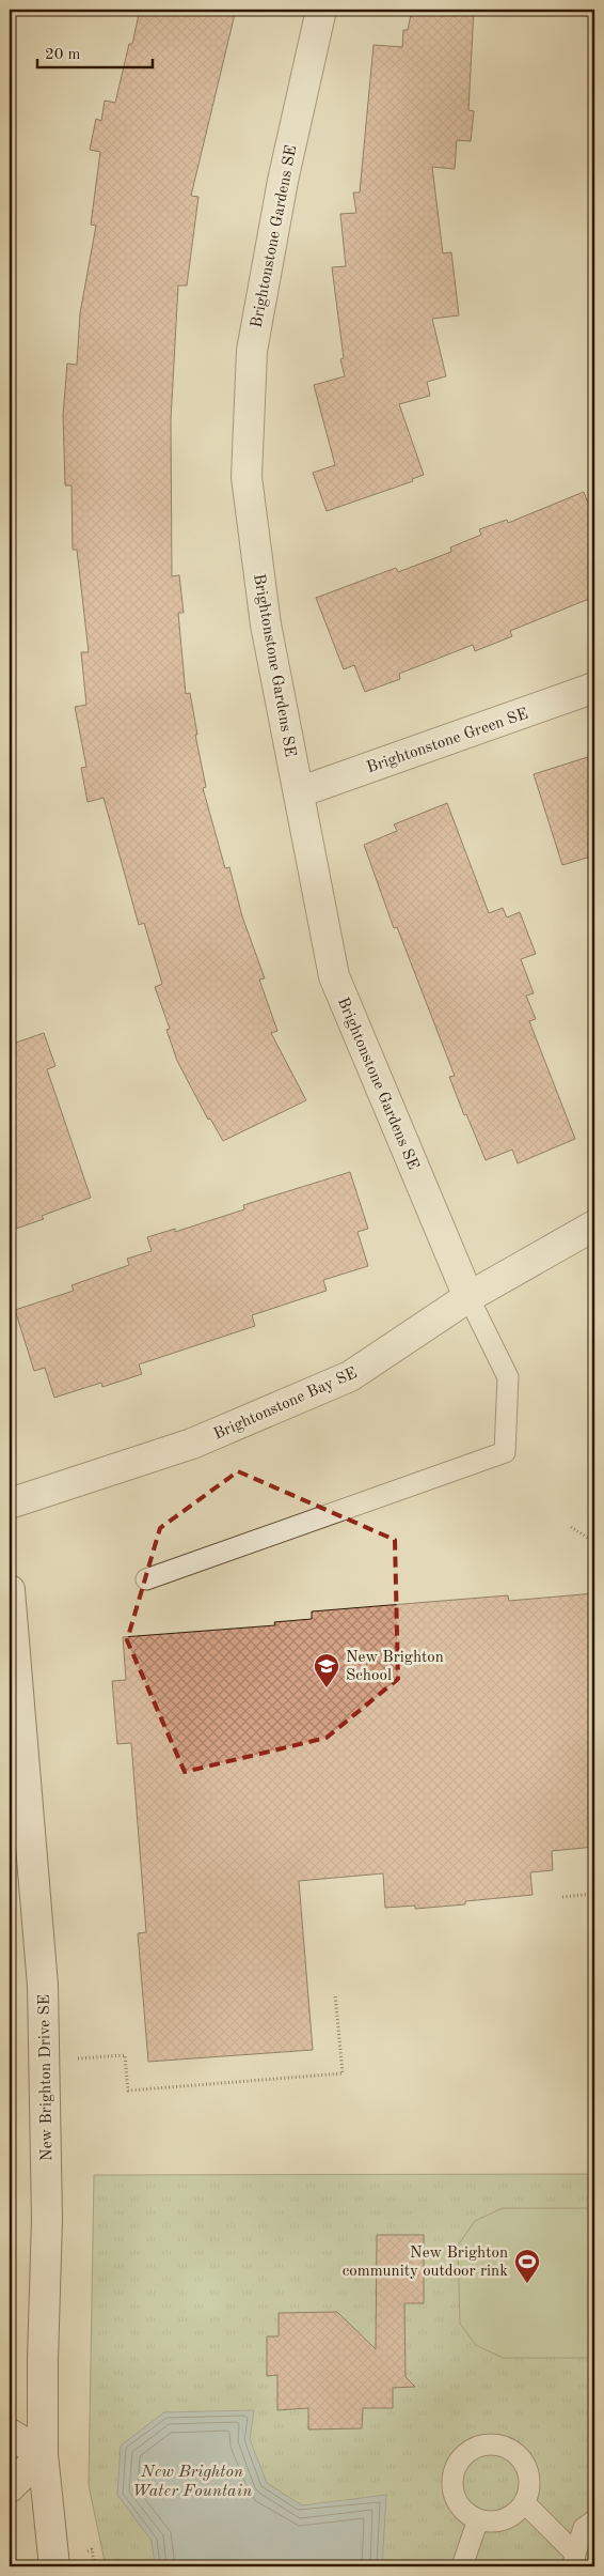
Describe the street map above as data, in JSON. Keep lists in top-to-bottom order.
{
  "streets": {
    "street": [
      "Brightonstone Gardens SE",
      "Brightonstone Green SE",
      "Brightonstone Bay SE",
      "New Brighton Drive SE"
    ]
  },
  "crossings": [
    ["Brightonstone Gardens SE", "Brightonstone Green SE"],
    ["Brightonstone Gardens SE", "Brightonstone Bay SE"]
  ],
  "water": ["New Brighton Water Fountain"],
  "places": {
    "school or university": ["New Brighton School"],
    "sports": ["New Brighton community outdoor rink"]
  },
  "scale_bar": "20 m"
}
